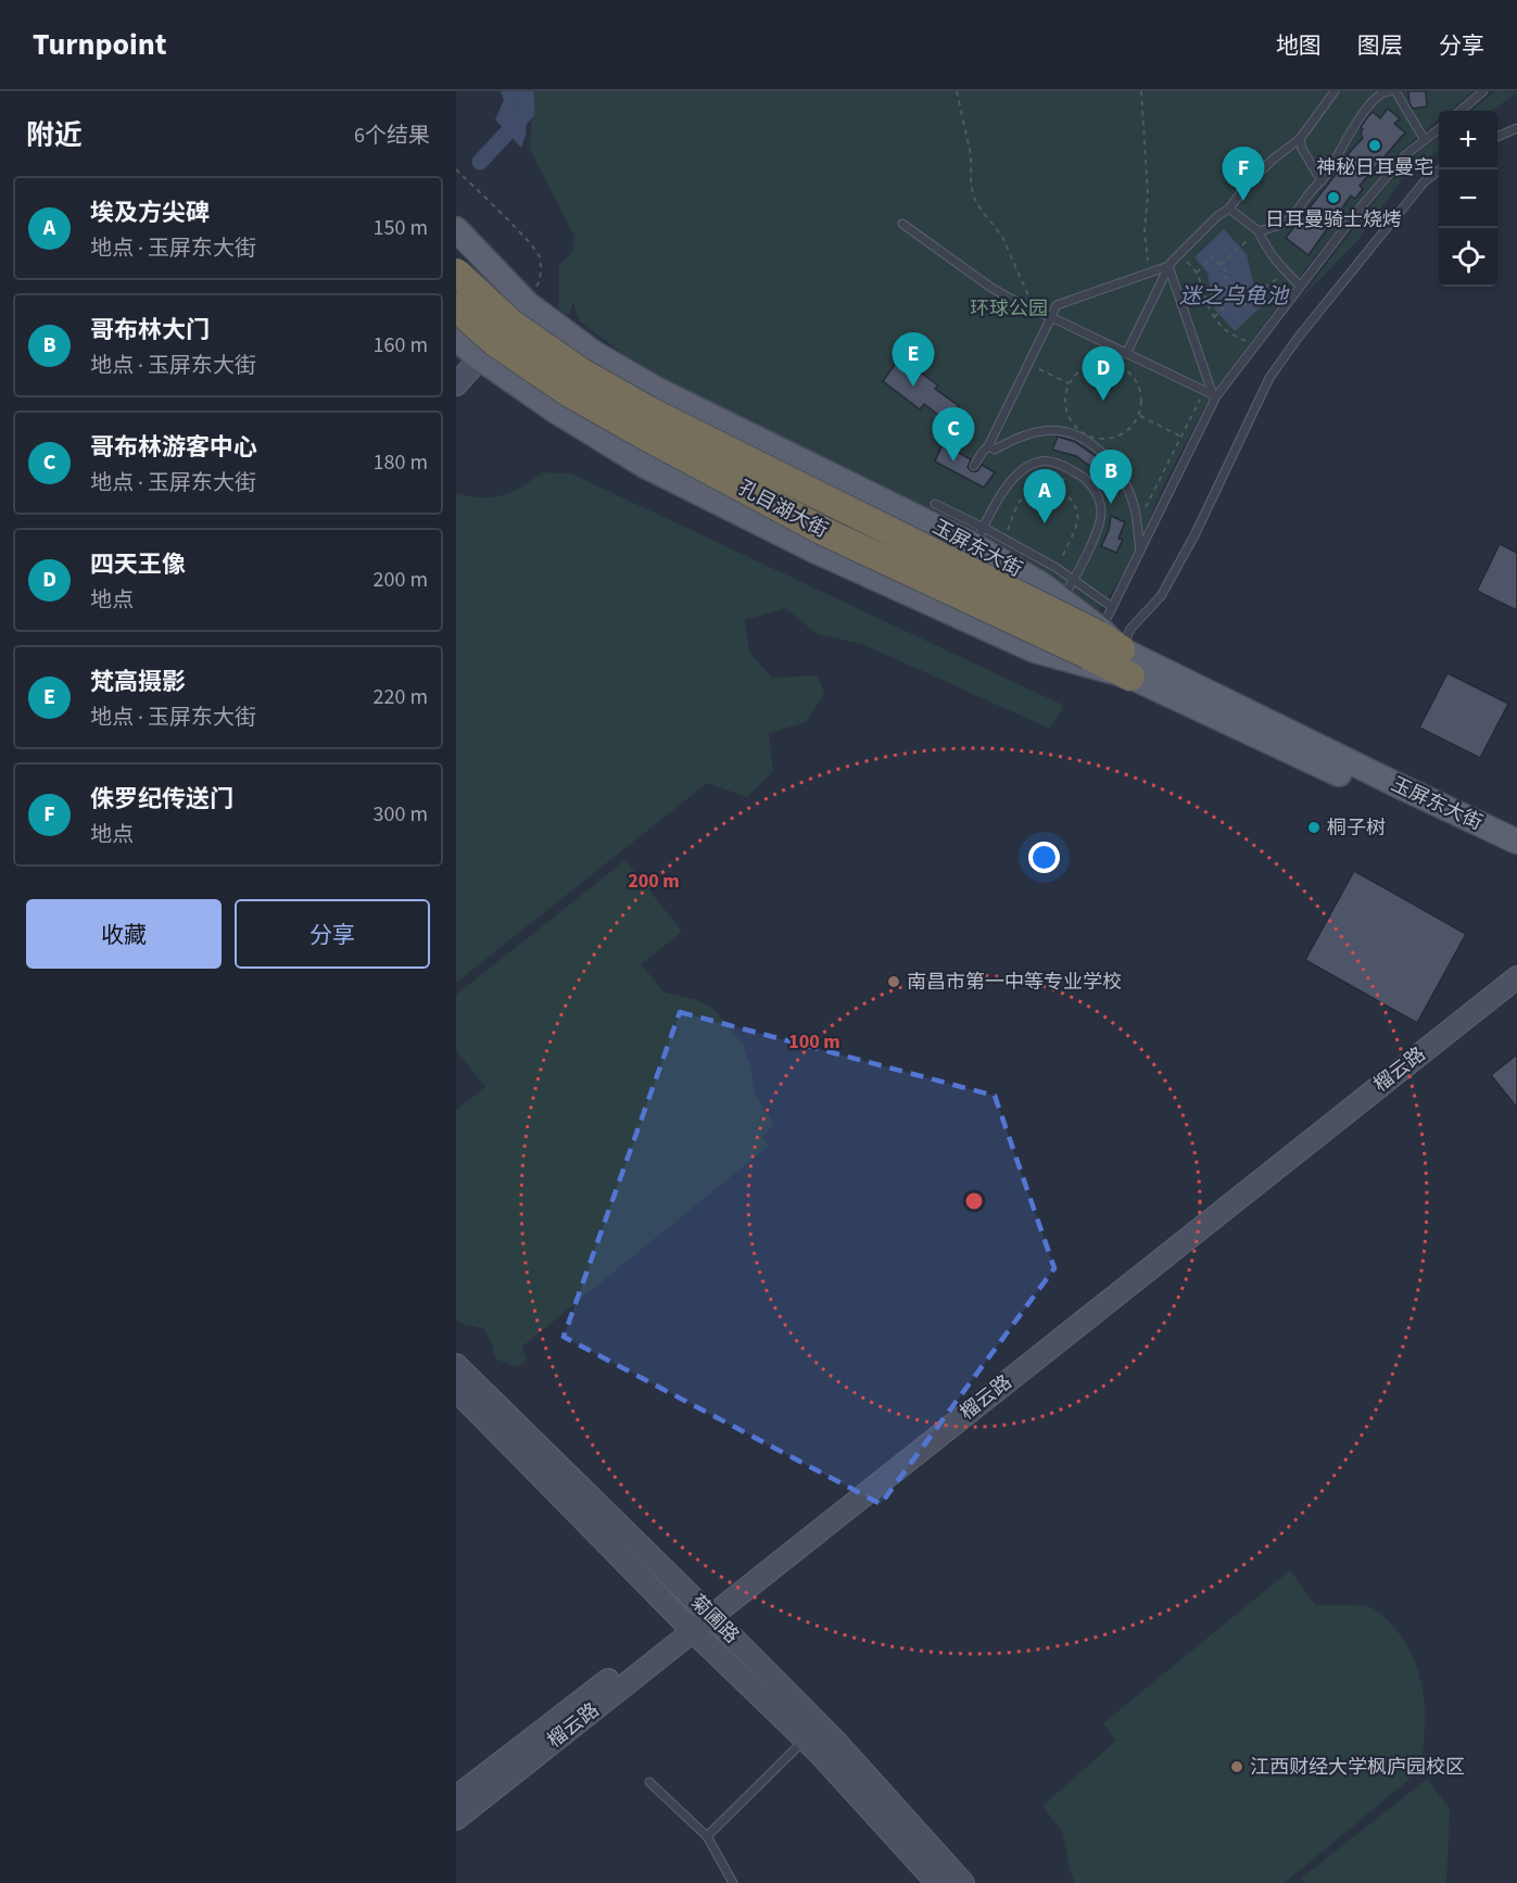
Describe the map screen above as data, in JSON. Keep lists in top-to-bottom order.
{
  "streets": {
    "highway": ["孔目湖大街"],
    "main road": ["玉屏东大街"],
    "street": ["榴云路", "菊圃路"]
  },
  "crossings": [
    ["孔目湖大街", "玉屏东大街"],
    ["榴云路", "菊圃路"]
  ],
  "water": ["迷之乌龟池"],
  "parks": ["环球公园"],
  "places": [
    "神秘日耳曼宅",
    "日耳曼骑士烧烤",
    "桐子树",
    "南昌市第一中等专业学校",
    "江西财经大学枫庐园校区"
  ],
  "page": {
    "header": "Turnpoint",
    "nav": ["地图", "图层", "分享"],
    "heading": ["附近", "6个结果"],
    "map_buttons": ["+", "−"],
    "pins": [
      "F",
      "E",
      "D",
      "C",
      "B",
      "A"
    ],
    "list": [
      {
        "mark": "A",
        "name": "埃及方尖碑",
        "note": "地点 · 玉屏东大街",
        "value": "150 m"
      },
      {
        "mark": "B",
        "name": "哥布林大门",
        "note": "地点 · 玉屏东大街",
        "value": "160 m"
      },
      {
        "mark": "C",
        "name": "哥布林游客中心",
        "note": "地点 · 玉屏东大街",
        "value": "180 m"
      },
      {
        "mark": "D",
        "name": "四天王像",
        "note": "地点",
        "value": "200 m"
      },
      {
        "mark": "E",
        "name": "梵高摄影",
        "note": "地点 · 玉屏东大街",
        "value": "220 m"
      },
      {
        "mark": "F",
        "name": "侏罗纪传送门",
        "note": "地点",
        "value": "300 m"
      }
    ],
    "buttons": ["收藏", "分享"]
  },
  "rings": ["200 m", "100 m"]
}
